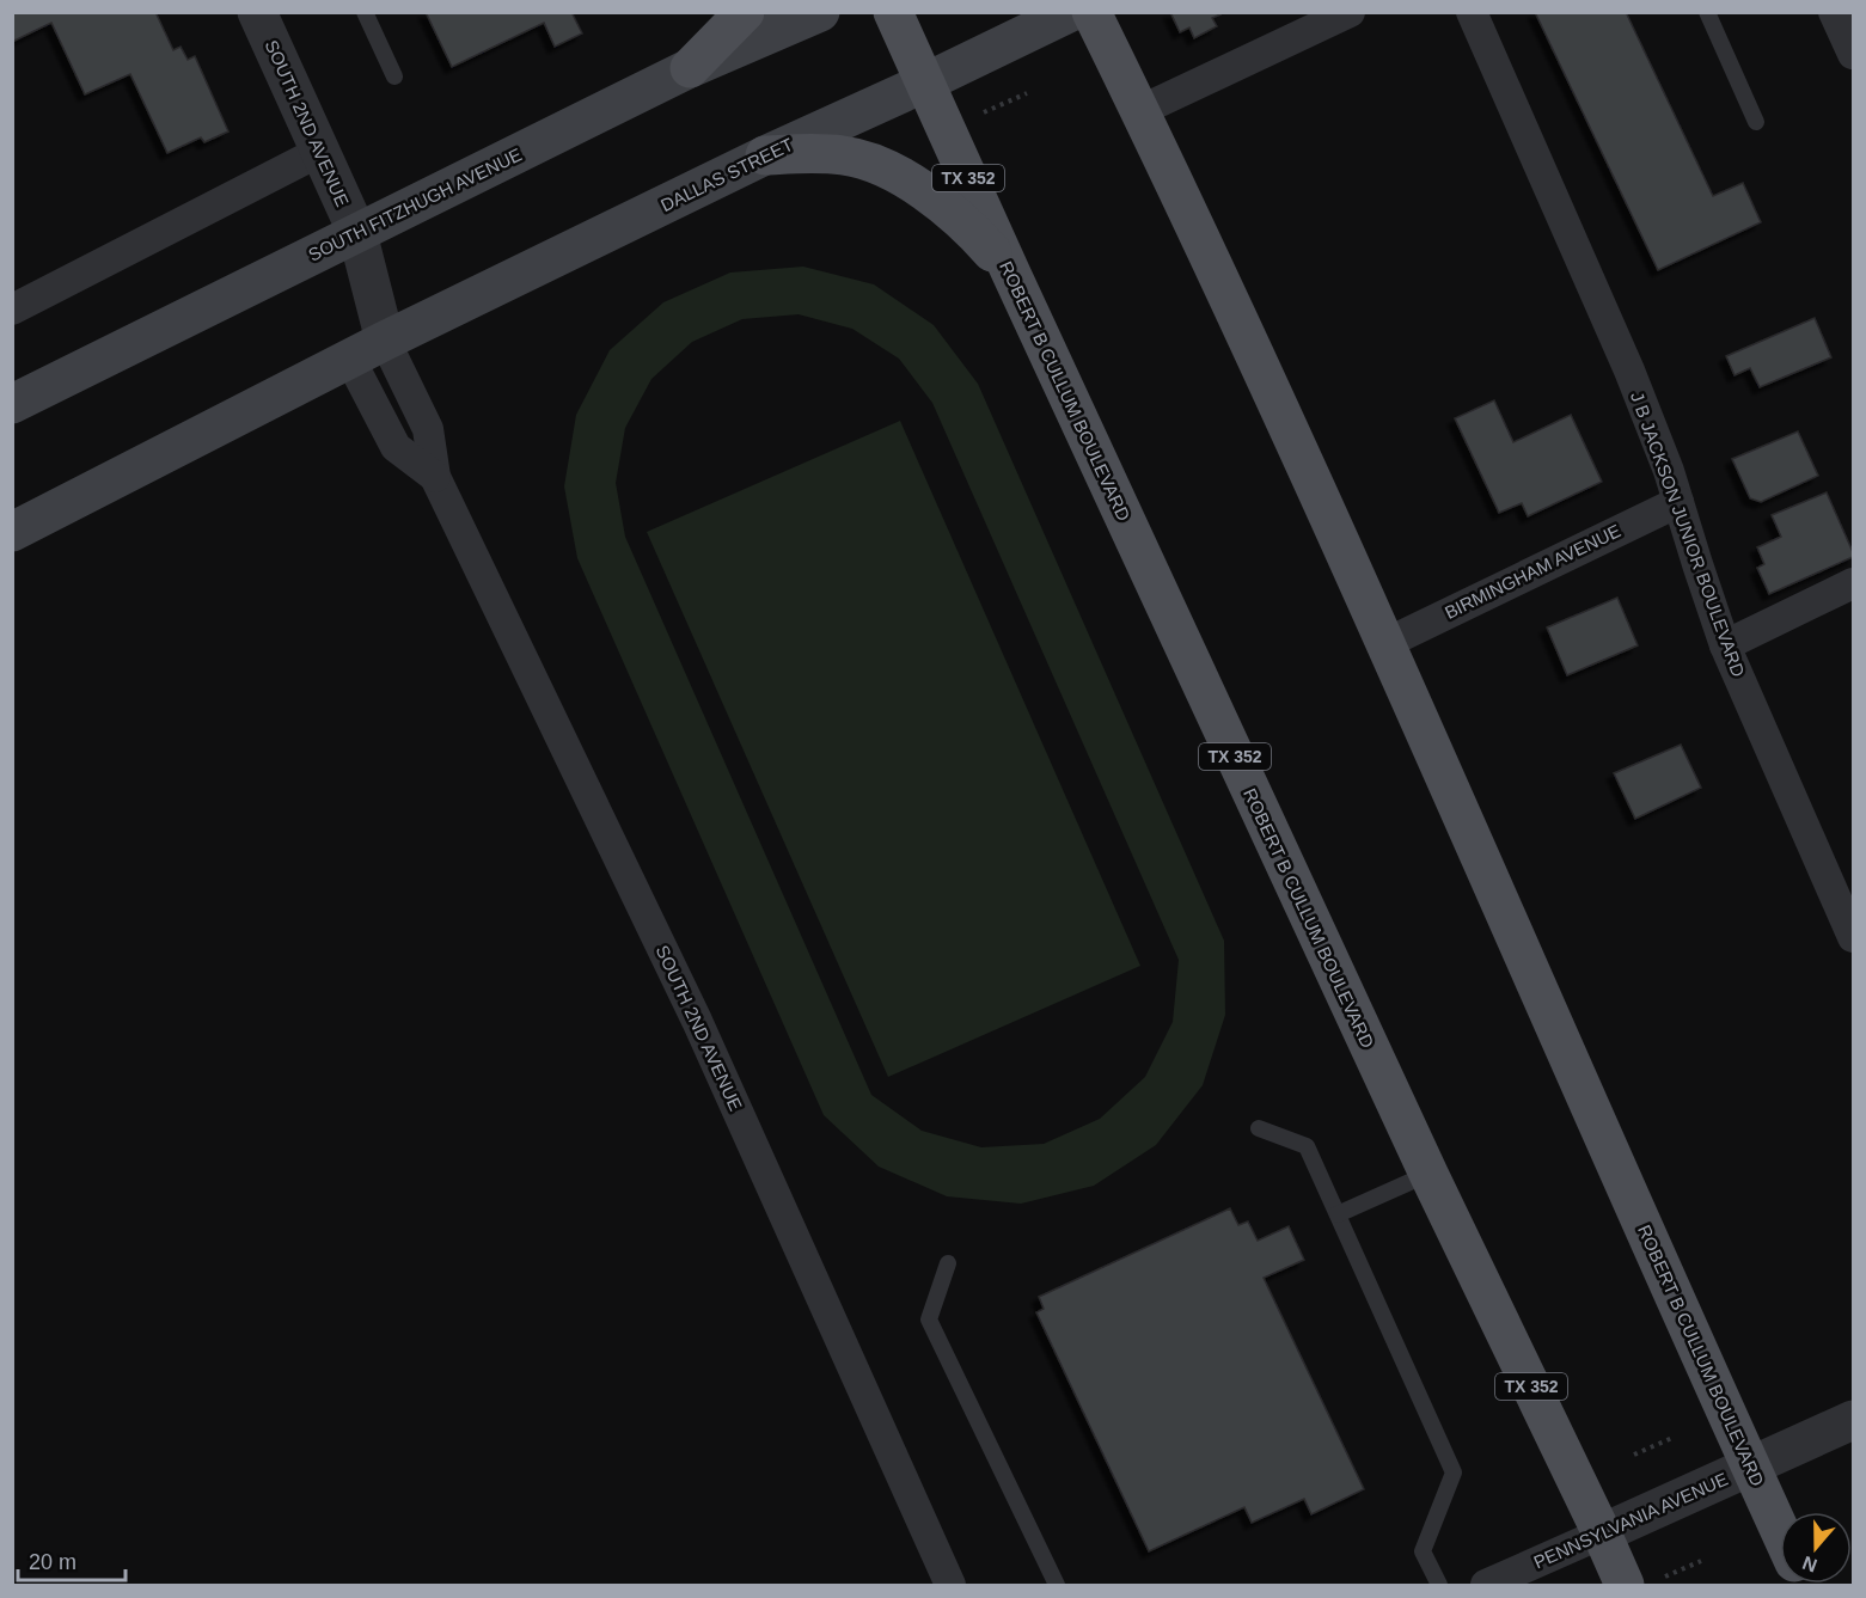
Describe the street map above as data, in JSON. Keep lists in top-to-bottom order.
{
  "streets": {
    "main road": [
      "DALLAS STREET",
      "TX 352",
      "SOUTH FITZHUGH AVENUE",
      "ROBERT B CULLUM BOULEVARD"
    ],
    "street": [
      "SOUTH 2ND AVENUE",
      "J B JACKSON JUNIOR BOULEVARD",
      "BIRMINGHAM AVENUE",
      "PENNSYLVANIA AVENUE"
    ]
  },
  "crossings": [
    ["SOUTH 2ND AVENUE", "DALLAS STREET"],
    ["SOUTH 2ND AVENUE", "SOUTH FITZHUGH AVENUE"],
    ["DALLAS STREET", "ROBERT B CULLUM BOULEVARD"],
    ["ROBERT B CULLUM BOULEVARD", "BIRMINGHAM AVENUE"],
    ["ROBERT B CULLUM BOULEVARD", "PENNSYLVANIA AVENUE"],
    ["J B JACKSON JUNIOR BOULEVARD", "BIRMINGHAM AVENUE"]
  ],
  "scale_bar": "20 m",
  "north": "bottom"
}
